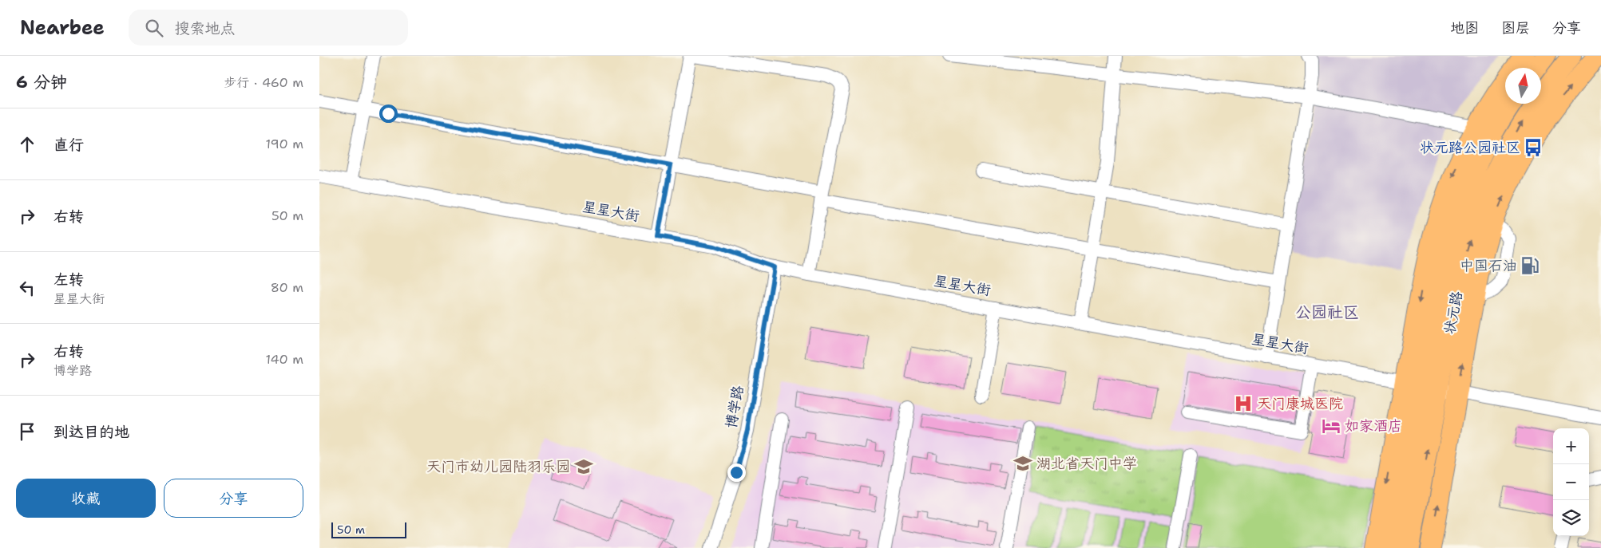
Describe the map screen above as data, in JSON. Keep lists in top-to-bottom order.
{
  "streets": {
    "highway": ["状元路"],
    "street": ["星星大街", "博学路"]
  },
  "crossings": [
    ["星星大街", "状元路"],
    ["星星大街", "博学路"]
  ],
  "districts": ["公园社区"],
  "places": {
    "bus stop": ["状元路公园社区"],
    "fuel station": ["中国石油"],
    "hospital": ["天门康城医院"],
    "hotel": ["如家酒店"],
    "school or university": ["湖北省天门中学", "天门市幼儿园陆羽乐园"]
  },
  "scale_bar": "50 m",
  "north": "top",
  "page": {
    "header": "Nearbee",
    "search": "搜索地点",
    "nav": ["地图", "图层", "分享"],
    "heading": ["6 分钟", "步行 · 460 m"],
    "list": [
      ["直行", "190 m"],
      ["右转", "50 m"],
      ["左转", "星星大街", "80 m"],
      ["右转", "博学路", "140 m"],
      "到达目的地"
    ],
    "map_buttons": ["+", "−"],
    "buttons": ["收藏", "分享"],
    "scale": "50 m"
  }
}
